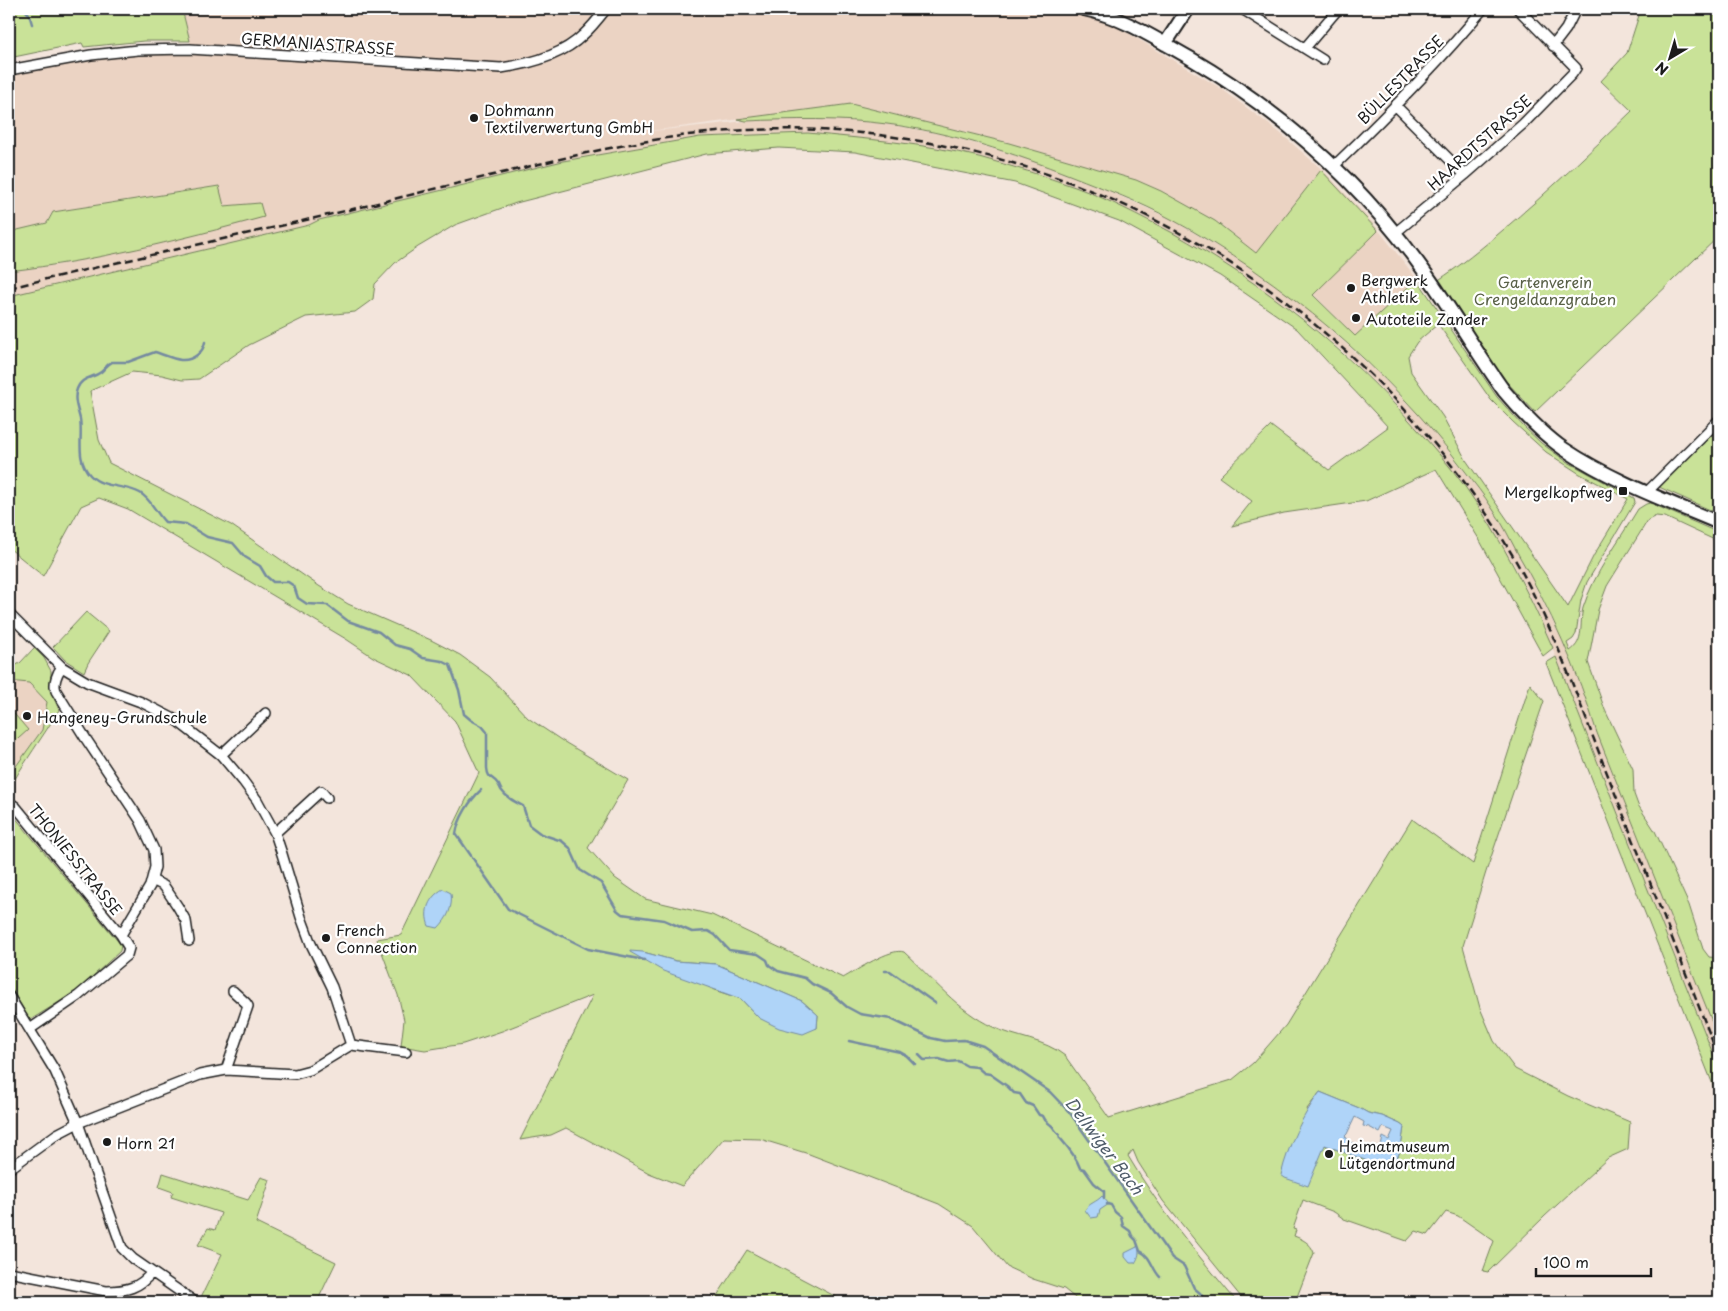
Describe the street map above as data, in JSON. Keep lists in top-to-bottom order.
{
  "streets": {
    "street": [
      "GERMANIASTRASSE",
      "BÜLLESTRASSE",
      "HAARDTSTRASSE",
      "THONIESSTRASSE"
    ]
  },
  "water": ["Dellwiger Bach"],
  "parks": ["Gartenverein Crengeldanzgraben"],
  "places": {
    "other": [
      "Dohmann Textilverwertung GmbH",
      "Bergwerk Athletik",
      "Autoteile Zander",
      "Hangeney-Grundschule",
      "French Connection",
      "Horn 21",
      "Heimatmuseum Lütgendortmund"
    ],
    "transit": ["Mergelkopfweg"]
  },
  "scale_bar": "100 m",
  "north": "bottom left"
}
